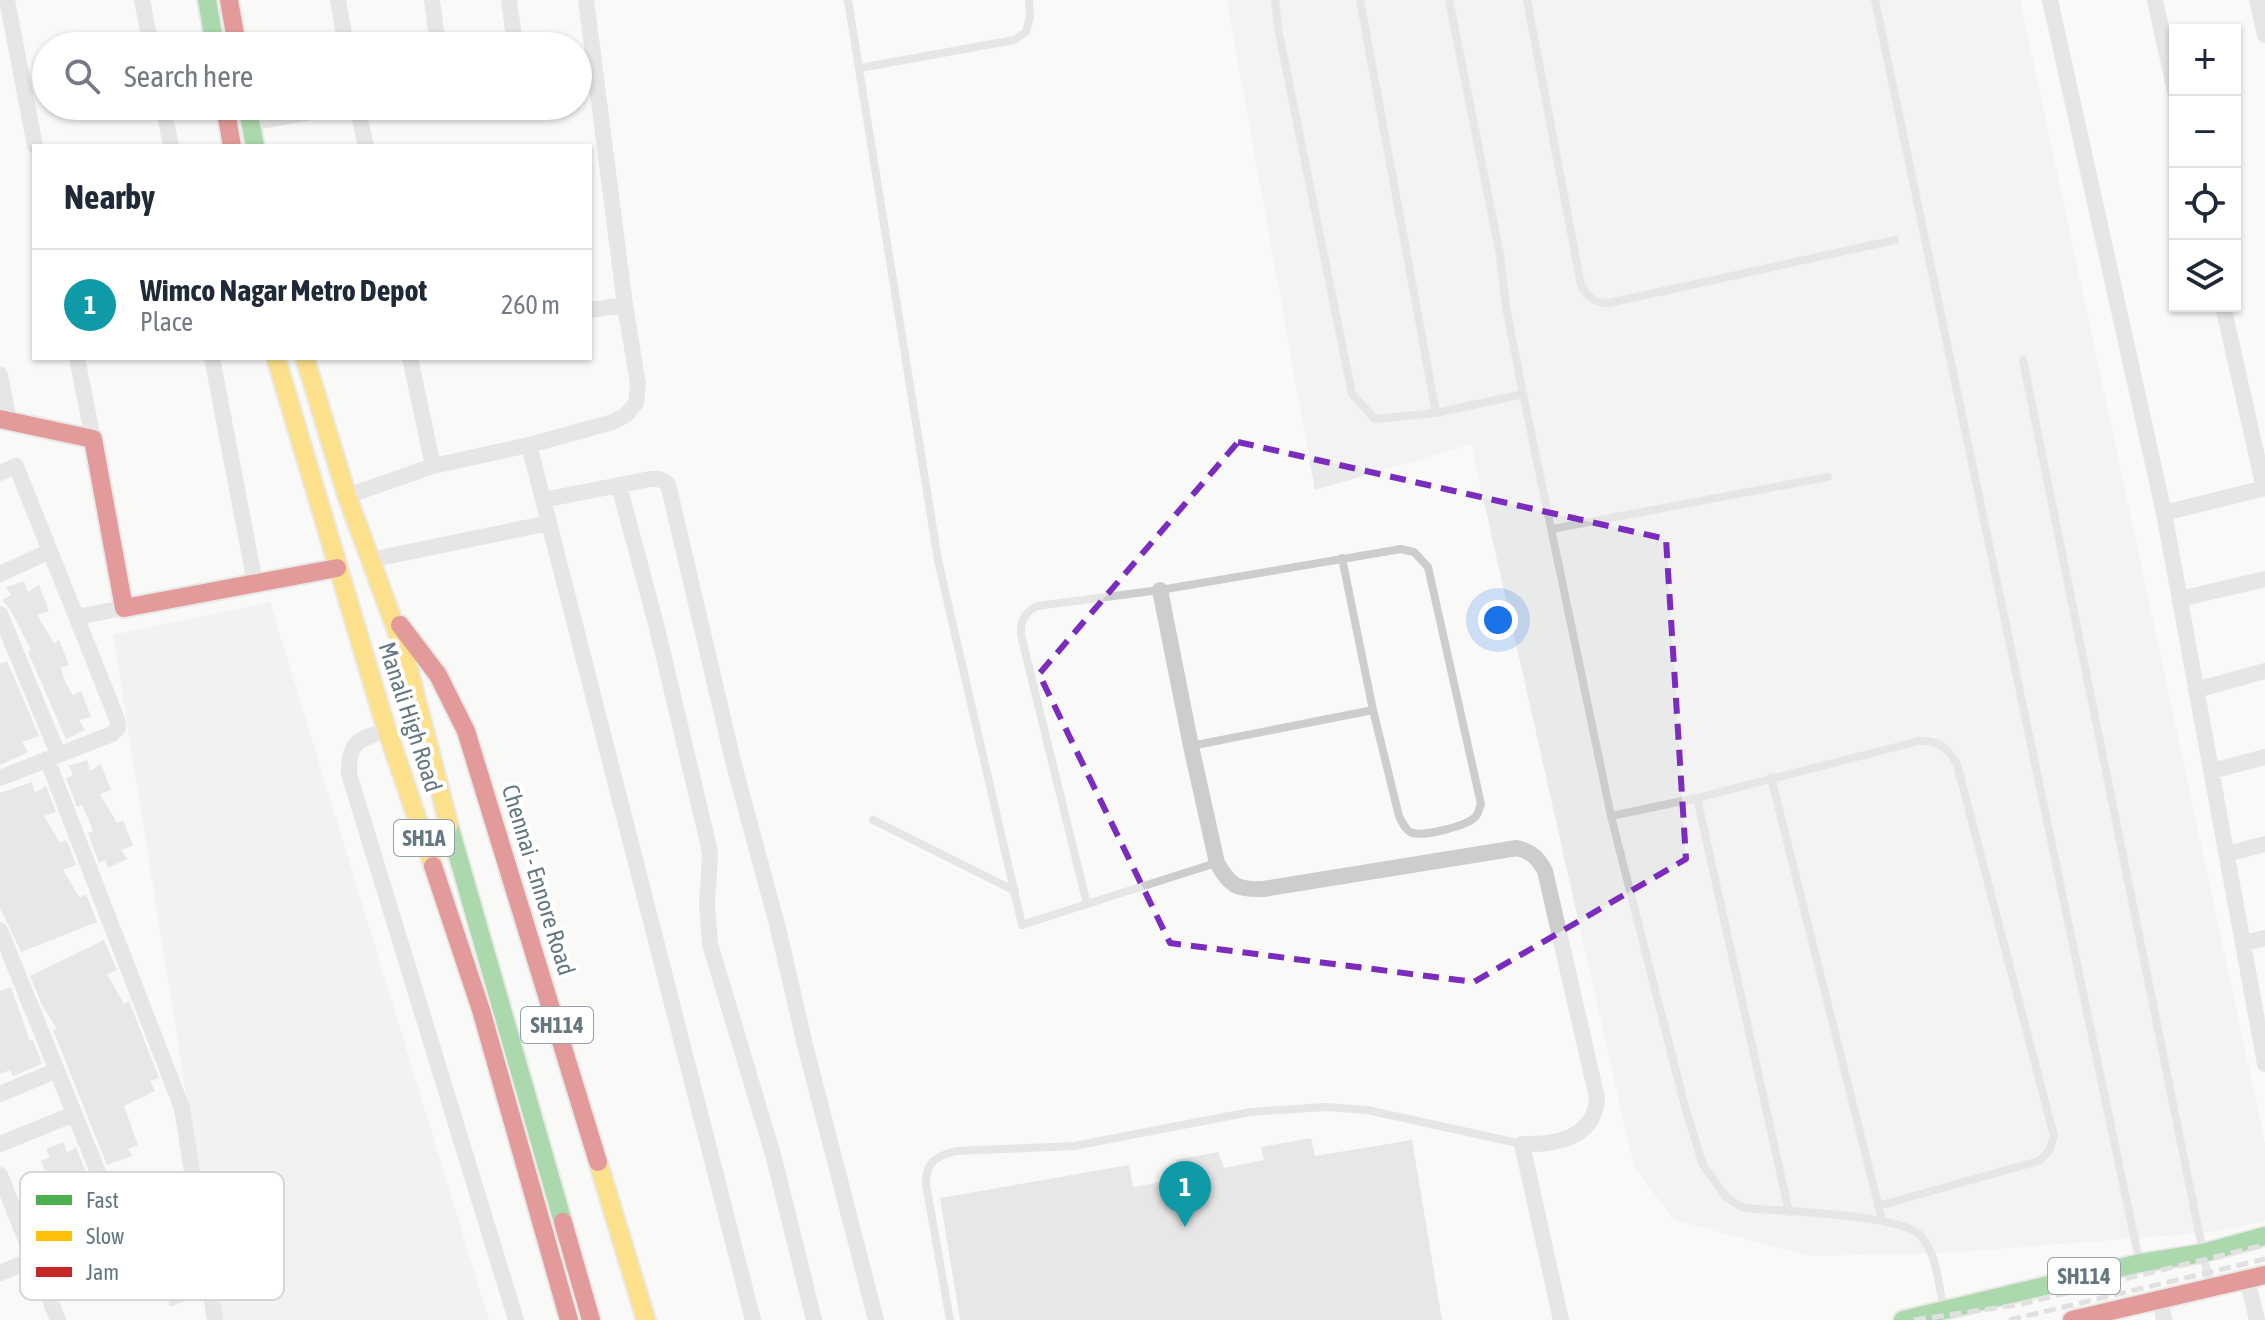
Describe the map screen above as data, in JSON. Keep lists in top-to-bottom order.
{
  "streets": {
    "main road": [
      "Manali High Road",
      "SH1A",
      "Chennai - Ennore Road",
      "SH114"
    ]
  },
  "crossings": [
    ["Manali High Road", "Chennai - Ennore Road"]
  ],
  "legend": ["Fast", "Slow", "Jam"],
  "page": {
    "map_buttons": ["+", "−"],
    "search": "Search here",
    "heading": "Nearby",
    "list": [
      {
        "mark": "1",
        "name": "Wimco Nagar Metro Depot",
        "note": "Place",
        "value": "260 m"
      }
    ],
    "pins": "1"
  }
}
